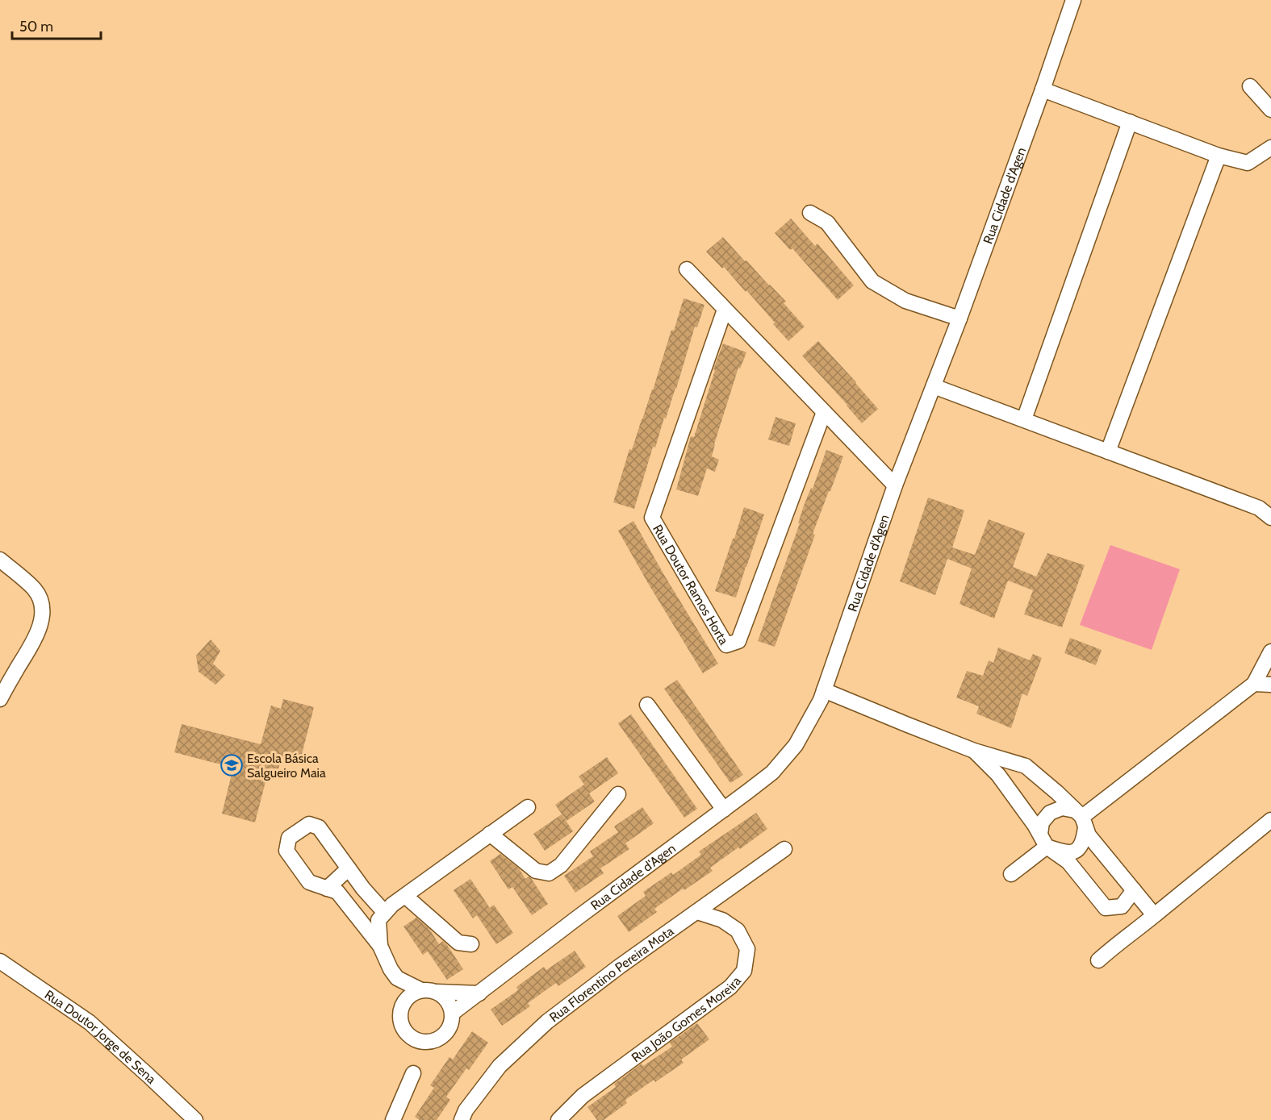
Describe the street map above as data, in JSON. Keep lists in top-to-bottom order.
{
  "streets": {
    "street": [
      "Rua Cidade d'Agen",
      "Rua Doutor Ramos Horta",
      "Rua Florentino Pereira Mota",
      "Rua João Gomes Moreira",
      "Rua Doutor Jorge de Sena"
    ]
  },
  "crossings": [
    ["Rua Florentino Pereira Mota", "Rua João Gomes Moreira"]
  ],
  "places": {
    "school or university": ["Escola Básica Salgueiro Maia"]
  },
  "scale_bar": "50 m"
}
